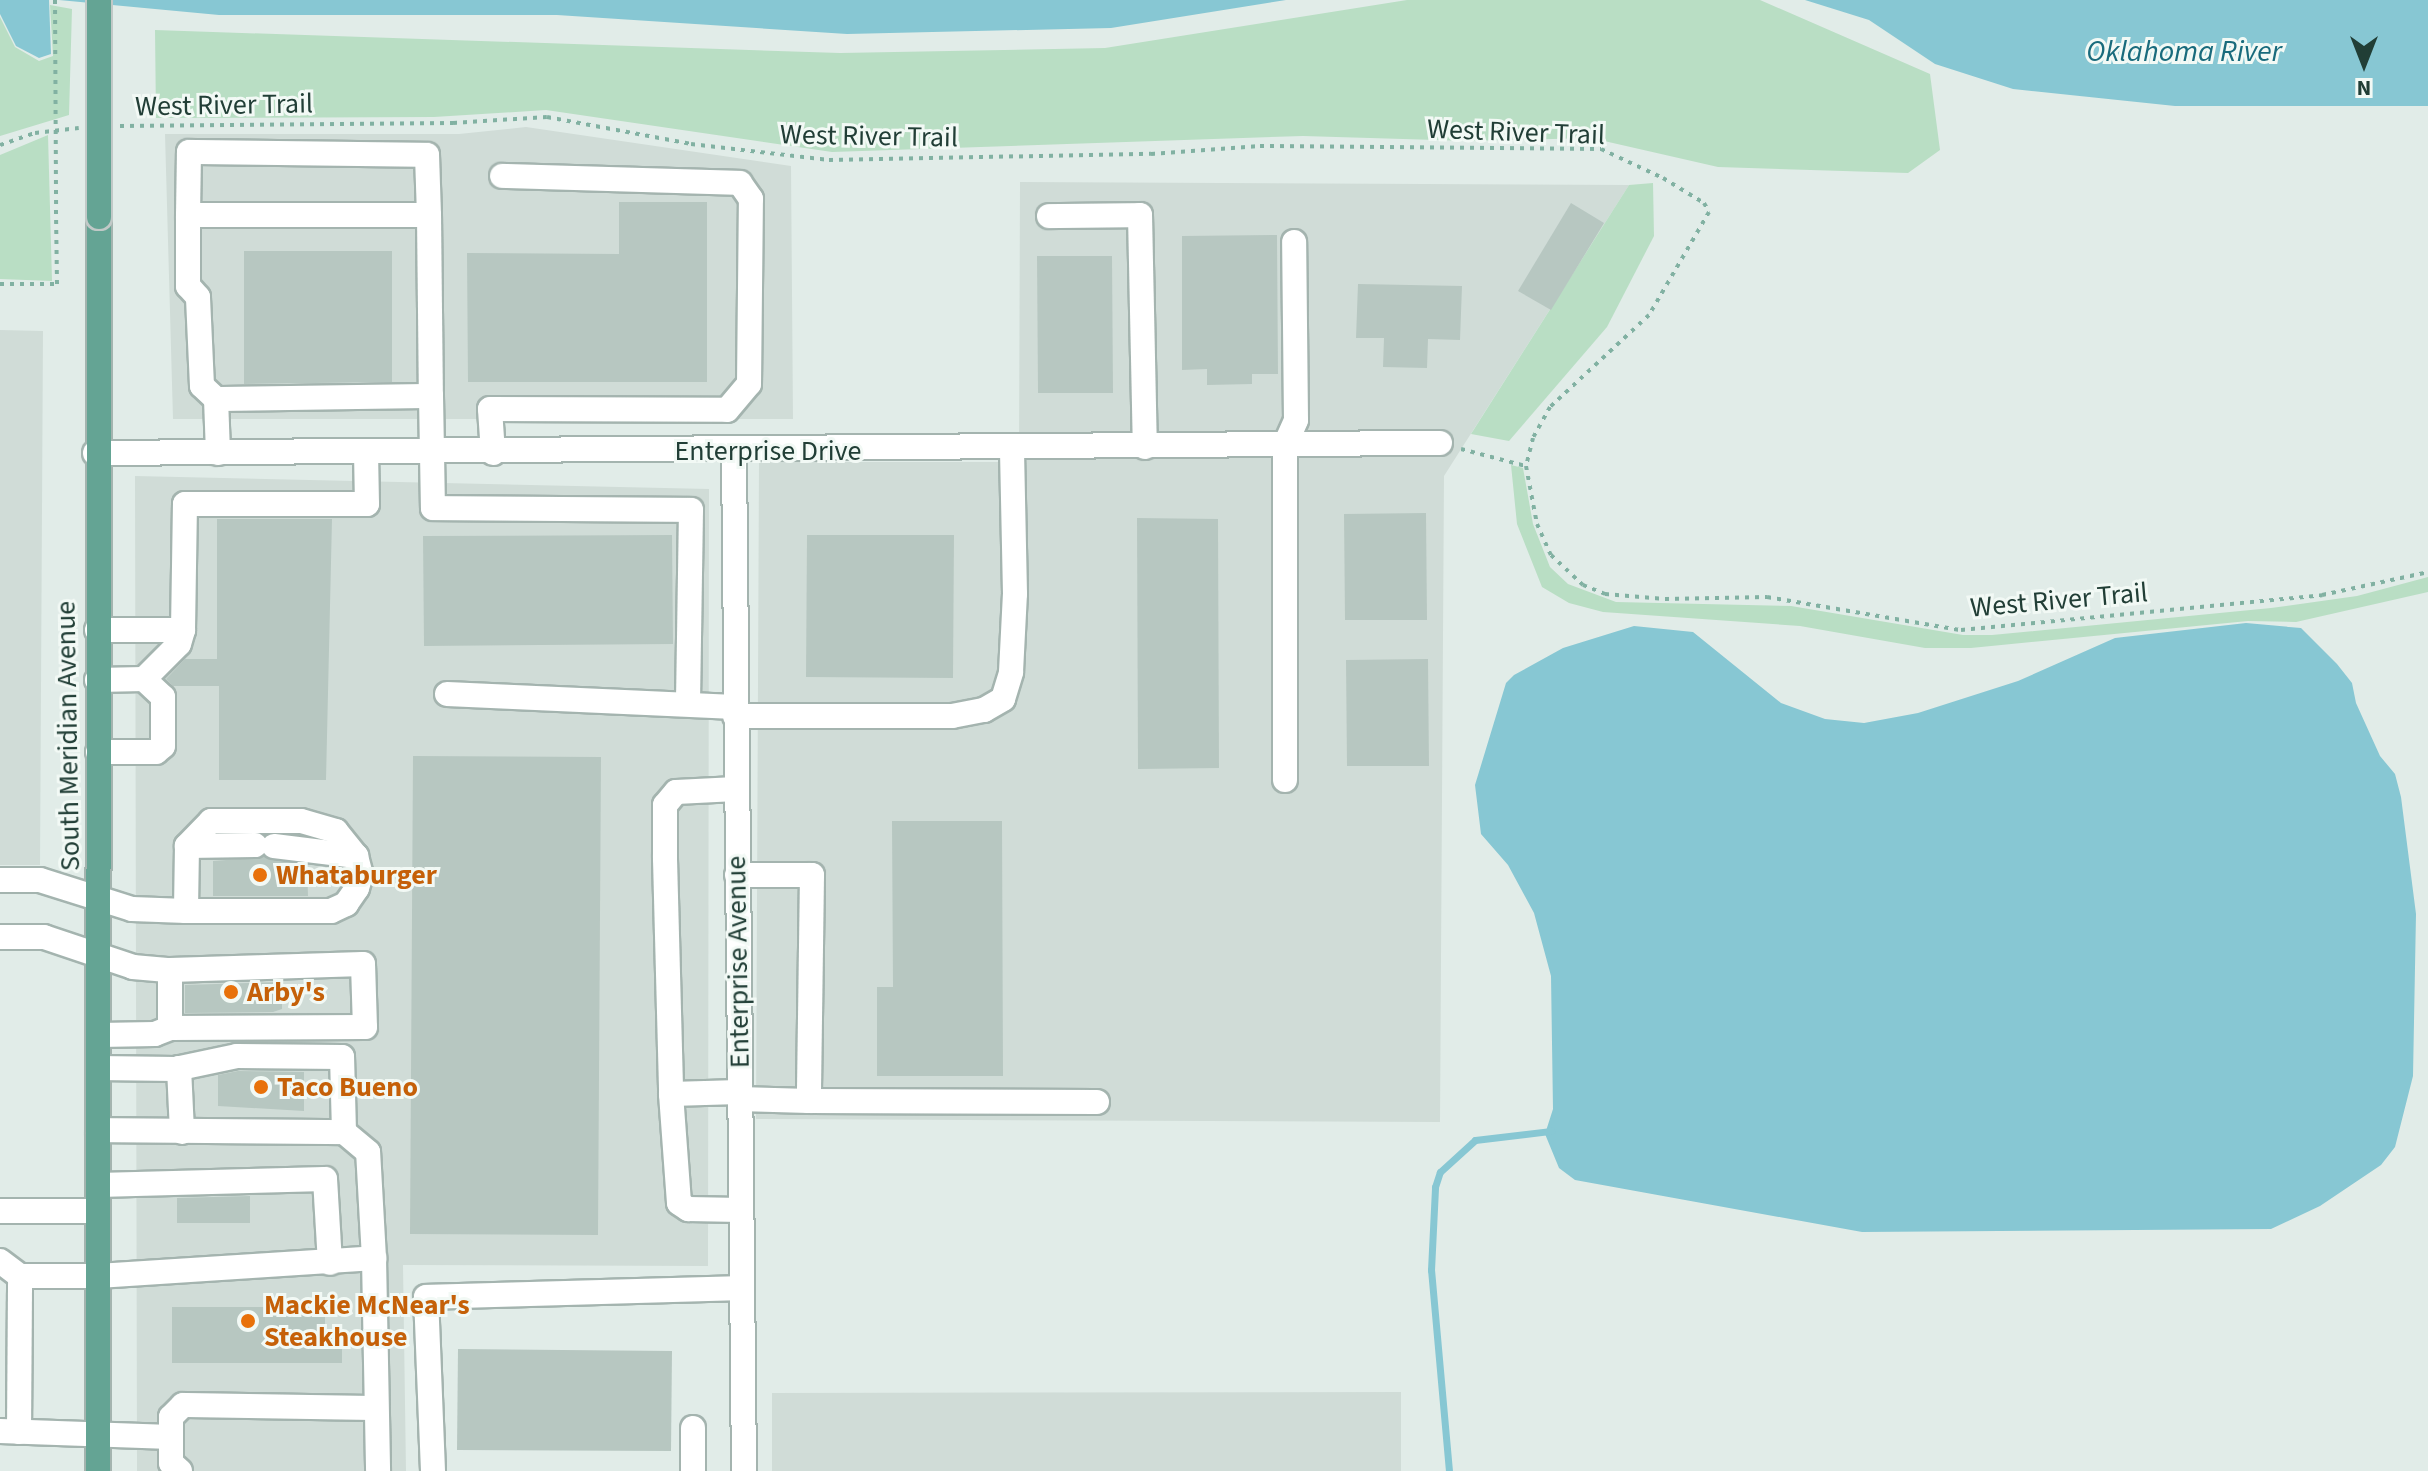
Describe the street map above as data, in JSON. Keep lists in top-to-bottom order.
{
  "streets": {
    "main road": ["South Meridian Avenue"],
    "street": ["Enterprise Drive", "Enterprise Avenue"],
    "path": ["West River Trail"]
  },
  "crossings": [
    ["Enterprise Drive", "South Meridian Avenue"],
    ["Enterprise Drive", "Enterprise Avenue"]
  ],
  "water": ["Oklahoma River"],
  "places": [
    "Whataburger",
    "Arby's",
    "Taco Bueno",
    "Mackie McNear's Steakhouse"
  ],
  "north": "bottom"
}
